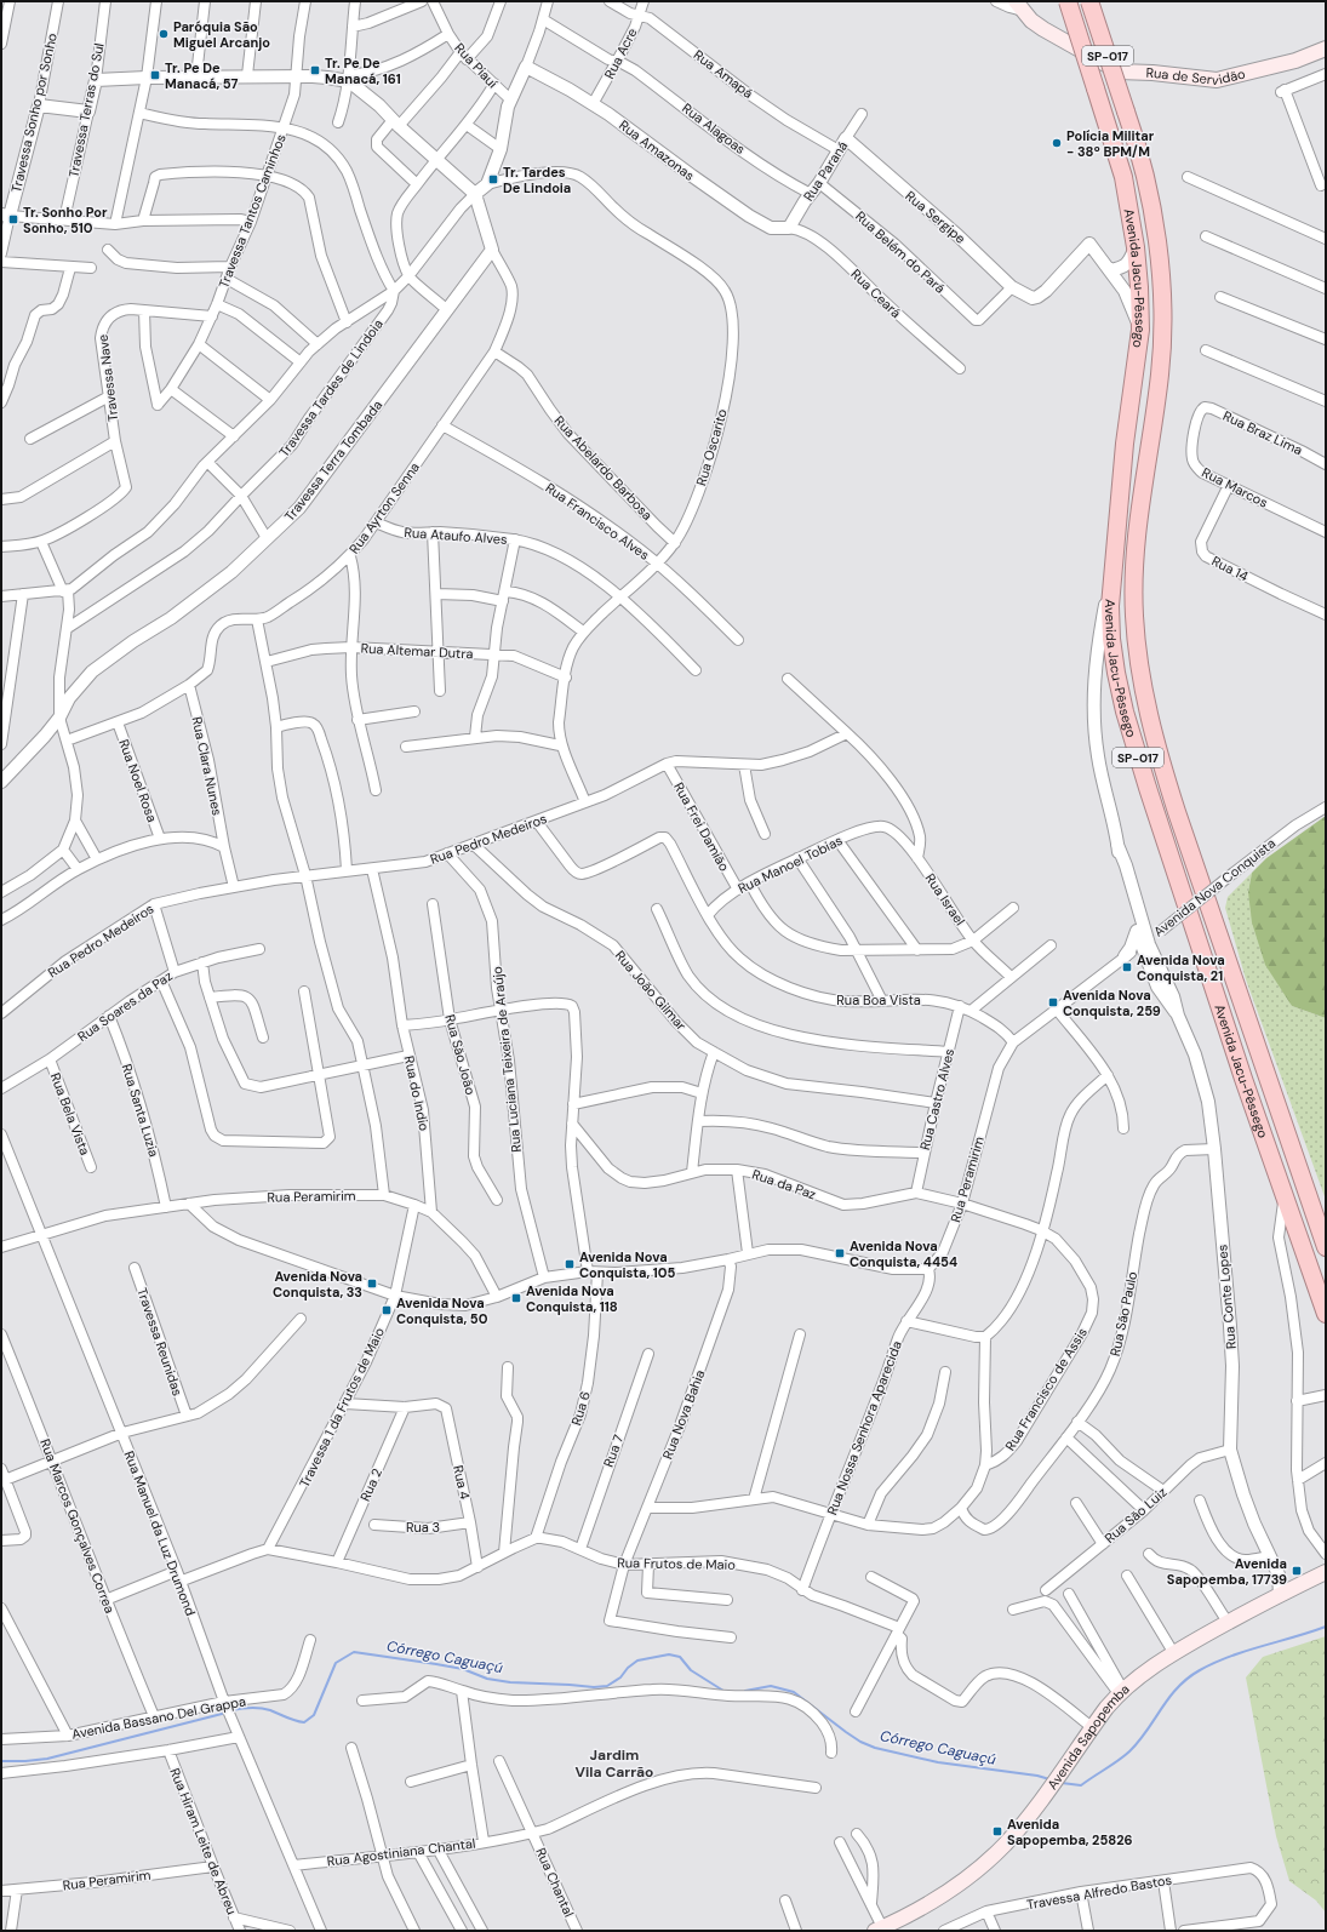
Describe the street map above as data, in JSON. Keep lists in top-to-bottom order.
{
  "streets": {
    "highway": ["SP-017", "Avenida Jacu-Pêssego"],
    "main road": ["Rua de Servidão", "Avenida Sapopemba"],
    "street": [
      "Rua Acre",
      "Rua Piauí",
      "Rua Amapá",
      "Travessa Terras do Sul",
      "Travessa Sonho por Sonho",
      "Rua Alagoas",
      "Rua Amazonas",
      "Rua Paraná",
      "Travessa Tantos Caminhos",
      "Rua Sergipe",
      "Rua Belém do Pará",
      "Rua Ceará",
      "Travessa Nave",
      "Travessa Tardes de Lindoia",
      "Rua Braz Lima",
      "Rua Oscarito",
      "Travessa Terra Tombada",
      "Rua Abelardo Barbosa",
      "Rua Marcos",
      "Rua Ayrton Senna",
      "Rua Francisco Alves",
      "Rua Ataufo Alves",
      "Rua 14",
      "Rua Altemar Dutra",
      "Rua Clara Nunes",
      "Rua Noel Rosa",
      "Rua Frei Damião",
      "Rua Pedro Medeiros",
      "Rua Manoel Tobias",
      "Avenida Nova Conquista",
      "Rua Israel",
      "Rua João Gilmar",
      "Rua Boa Vista",
      "Rua Soares da Paz",
      "Rua São João",
      "Rua Luciana Teixeira de Araújo",
      "Rua do Indio",
      "Rua Castro Alves",
      "Rua Santa Luzia",
      "Rua Bela Vista",
      "Rua Peramirim",
      "Rua da Paz",
      "Rua Conte Lopes",
      "Rua São Paulo",
      "Travessa Reunidas",
      "Rua Francisco de Assis",
      "Travessa 1 da Frutos de Maio",
      "Rua 6",
      "Rua Nova Bahia",
      "Rua Nossa Senhora Aparecida",
      "Rua 7",
      "Rua 4",
      "Rua 2",
      "Rua São Luiz",
      "Rua Marcos Gonçalves Correa",
      "Rua 3",
      "Rua Manuel da Luz Drumond",
      "Rua Frutos de Maio",
      "Avenida Bassano Del Grappa",
      "Rua Hiram Leite de Abreu",
      "Rua Agostiniana Chantal",
      "Rua Chantal",
      "Travessa Alfredo Bastos"
    ]
  },
  "crossings": [
    ["Rua Acre", "Rua Amapá"],
    ["Rua Acre", "Rua Alagoas"],
    ["Rua Acre", "Rua Amazonas"],
    ["Rua Amapá", "Rua Paraná"],
    ["Rua Alagoas", "Rua Paraná"],
    ["Rua Amazonas", "Rua Paraná"],
    ["Rua Amazonas", "Rua Ceará"],
    ["Rua Paraná", "Rua Sergipe"],
    ["Rua Paraná", "Rua Belém do Pará"],
    ["Rua Paraná", "Rua Ceará"],
    ["Travessa Tantos Caminhos", "Travessa Nave"],
    ["Rua Sergipe", "Rua Belém do Pará"],
    ["Travessa Tardes de Lindoia", "Rua Ayrton Senna"],
    ["Rua Braz Lima", "Rua Marcos"],
    ["Rua Oscarito", "Rua Abelardo Barbosa"],
    ["Rua Oscarito", "Rua Francisco Alves"],
    ["Rua Oscarito", "Rua Ataufo Alves"],
    ["Rua Oscarito", "Rua Altemar Dutra"],
    ["Rua Oscarito", "Rua Pedro Medeiros"],
    ["Travessa Terra Tombada", "Rua Ayrton Senna"],
    ["Rua Abelardo Barbosa", "Rua Ayrton Senna"],
    ["Rua Marcos", "Rua 14"],
    ["Rua Ayrton Senna", "Rua Francisco Alves"],
    ["Rua Ayrton Senna", "Rua Ataufo Alves"],
    ["Rua Ayrton Senna", "Rua Clara Nunes"],
    ["Rua Ayrton Senna", "Rua Noel Rosa"],
    ["Rua Clara Nunes", "Rua Pedro Medeiros"],
    ["Rua Frei Damião", "Rua Pedro Medeiros"],
    ["Rua Frei Damião", "Rua Manoel Tobias"],
    ["Rua Pedro Medeiros", "Rua João Gilmar"],
    ["Rua Pedro Medeiros", "Rua Boa Vista"],
    ["Rua Pedro Medeiros", "Rua Luciana Teixeira de Araújo"],
    ["Rua Pedro Medeiros", "Rua do Indio"],
    ["Rua Manoel Tobias", "Rua Israel"],
    ["Rua Manoel Tobias", "Rua Boa Vista"],
    ["Avenida Nova Conquista", "Rua Boa Vista"],
    ["Avenida Nova Conquista", "Rua Peramirim"],
    ["Avenida Nova Conquista", "Rua Conte Lopes"],
    ["Rua João Gilmar", "Rua Castro Alves"],
    ["Rua Boa Vista", "Rua Castro Alves"],
    ["Rua Boa Vista", "Rua Peramirim"],
    ["Rua Soares da Paz", "Rua Santa Luzia"],
    ["Rua Soares da Paz", "Rua Bela Vista"],
    ["Rua do Indio", "Rua Peramirim"],
    ["Rua Castro Alves", "Rua da Paz"],
    ["Rua Santa Luzia", "Rua Peramirim"],
    ["Rua Peramirim", "Rua da Paz"],
    ["Rua Peramirim", "Rua Francisco de Assis"],
    ["Rua Peramirim", "Travessa 1 da Frutos de Maio"],
    ["Rua Peramirim", "Rua Nossa Senhora Aparecida"],
    ["Rua Peramirim", "Rua Manuel da Luz Drumond"],
    ["Rua Peramirim", "Rua Hiram Leite de Abreu"],
    ["Rua da Paz", "Rua Francisco de Assis"],
    ["Rua Conte Lopes", "Rua São Paulo"],
    ["Rua Conte Lopes", "Rua São Luiz"],
    ["Rua Conte Lopes", "Avenida Sapopemba"],
    ["Rua 6", "Rua Frutos de Maio"],
    ["Rua Nova Bahia", "Rua Frutos de Maio"],
    ["Rua Nossa Senhora Aparecida", "Rua Frutos de Maio"],
    ["Rua 7", "Rua Frutos de Maio"],
    ["Rua 4", "Rua 2"],
    ["Rua 4", "Rua 3"],
    ["Rua Marcos Gonçalves Correa", "Avenida Bassano Del Grappa"],
    ["Rua Manuel da Luz Drumond", "Avenida Bassano Del Grappa"],
    ["Rua Manuel da Luz Drumond", "Rua Agostiniana Chantal"],
    ["Rua Agostiniana Chantal", "Rua Chantal"]
  ],
  "districts": ["Jardim Vila Carrão"],
  "water": ["Córrego Caguaçú"],
  "places": {
    "other": ["Paróquia São Miguel Arcanjo", "Polícia Militar - 38º BPM/M"],
    "transit": [
      "Tr. Pe De Manacá, 161",
      "Tr. Pe De Manacá, 57",
      "Tr. Tardes De Lindoia",
      "Tr. Sonho Por Sonho, 510",
      "Avenida Nova Conquista, 21",
      "Avenida Nova Conquista, 259",
      "Avenida Nova Conquista, 4454",
      "Avenida Nova Conquista, 105",
      "Avenida Nova Conquista, 33",
      "Avenida Nova Conquista, 118",
      "Avenida Nova Conquista, 50",
      "Avenida Sapopemba, 17739",
      "Avenida Sapopemba, 25826"
    ]
  }
}
